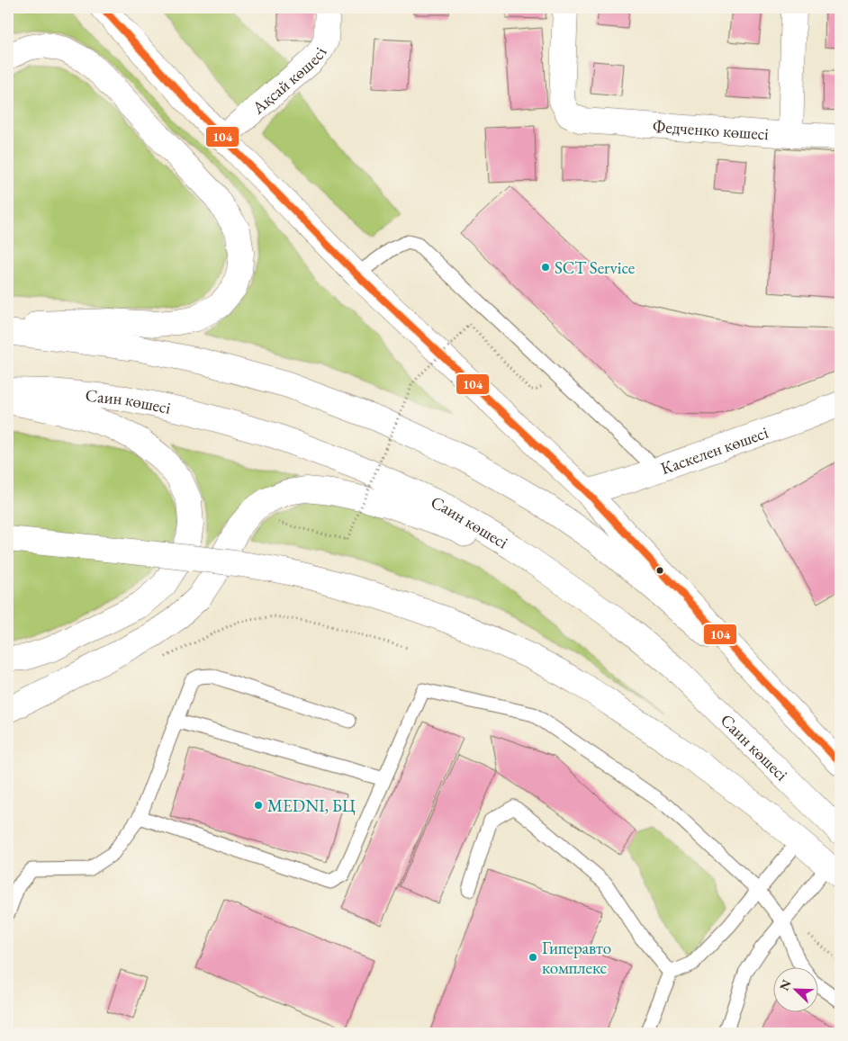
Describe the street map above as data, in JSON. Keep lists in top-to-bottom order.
{
  "streets": {
    "main road": [
      "Ақсай көшесі",
      "Федченко көшесі",
      "Саин көшесі",
      "Каскелен көшесі"
    ]
  },
  "places": ["SCT Service", "MEDNI, БЦ", "Гиперавто комплекс"],
  "lines": ["transit line 104"],
  "north": "top left"
}
